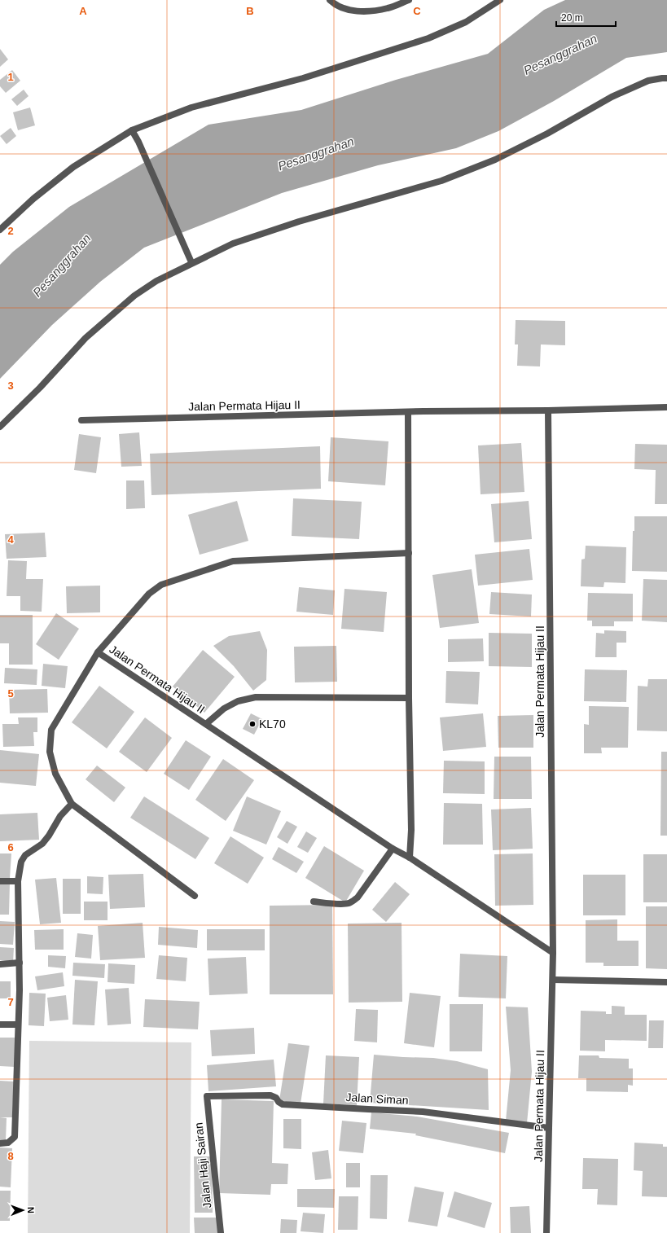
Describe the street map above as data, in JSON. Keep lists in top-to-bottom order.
{
  "streets": {
    "street": ["Jalan Permata Hijau II", "Jalan Siman", "Jalan Haji Sairan"]
  },
  "crossings": [
    ["Jalan Permata Hijau II", "Jalan Siman"],
    ["Jalan Siman", "Jalan Haji Sairan"]
  ],
  "water": ["Pesanggrahan"],
  "places": ["KL70"],
  "scale_bar": "20 m",
  "north": "right",
  "grid": {
    "columns": ["A", "B", "C"],
    "rows": [
      "1",
      "2",
      "3",
      "4",
      "5",
      "6",
      "7",
      "8"
    ]
  }
}
